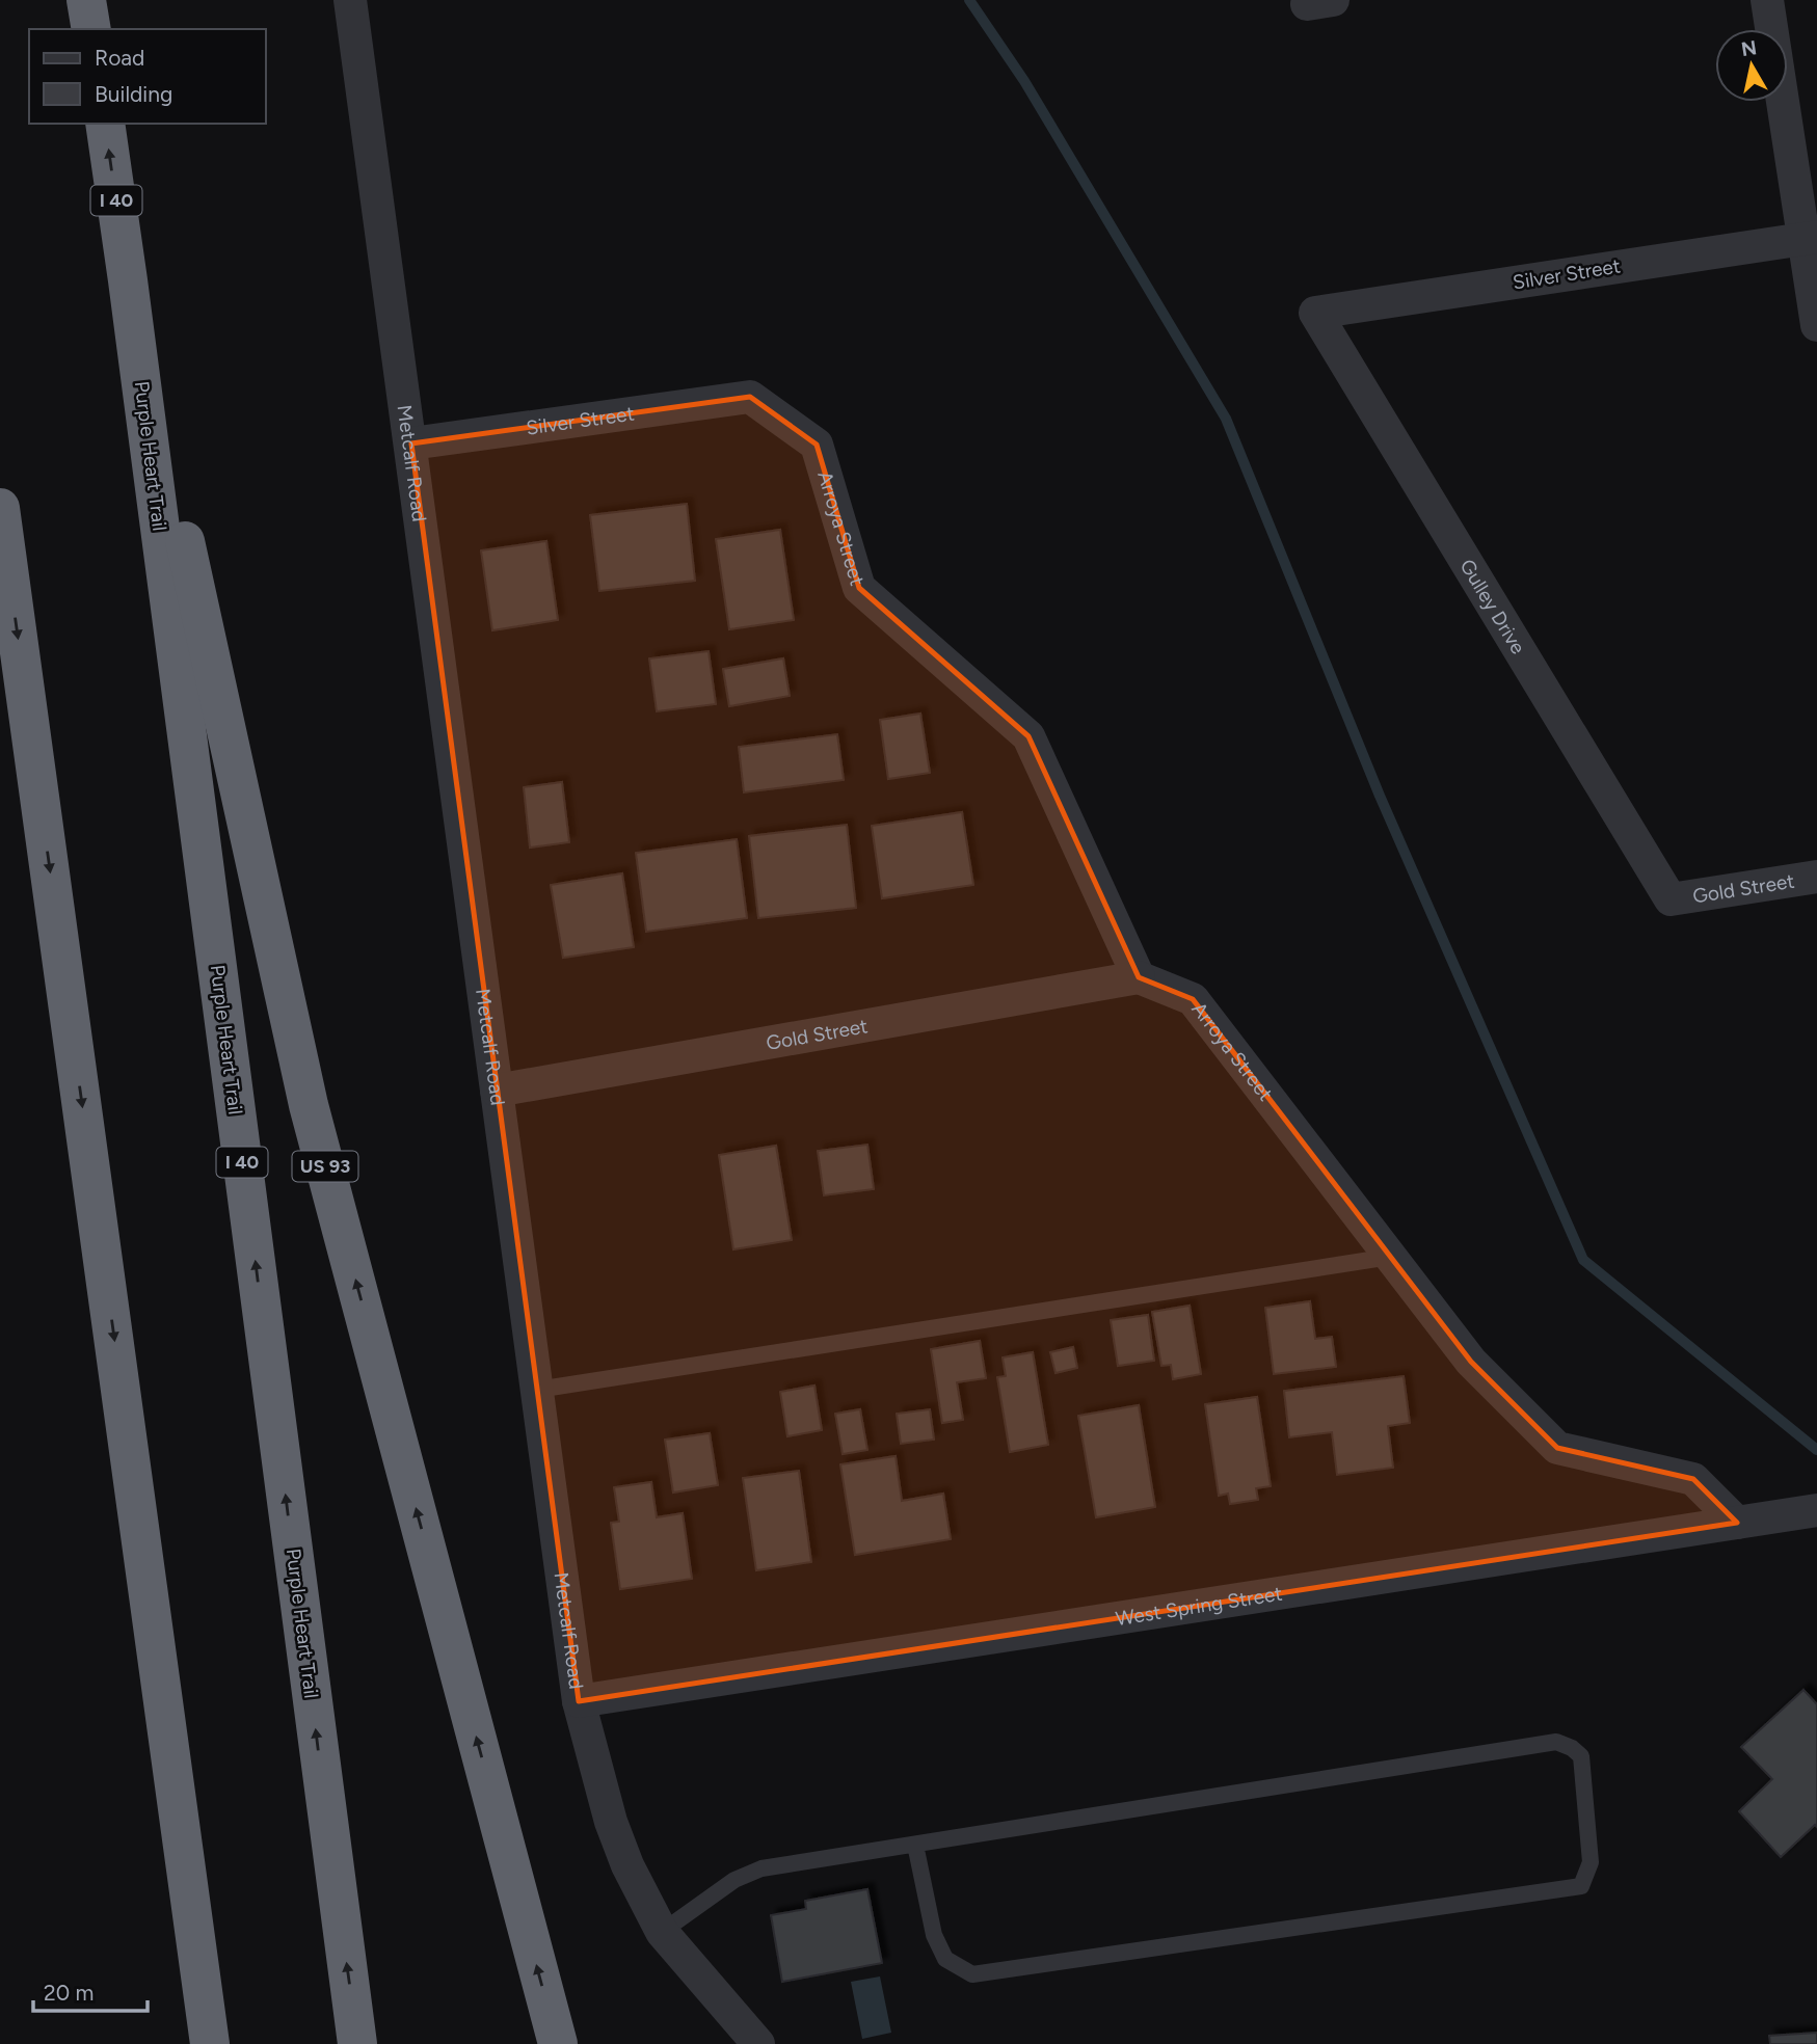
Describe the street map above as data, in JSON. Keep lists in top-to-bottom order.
{
  "streets": {
    "highway": ["I 40", "Purple Heart Trail", "US 93"],
    "street": [
      "Silver Street",
      "Metcalf Road",
      "Arroya Street",
      "Gulley Drive",
      "Gold Street",
      "West Spring Street"
    ]
  },
  "crossings": [
    ["Silver Street", "Metcalf Road"],
    ["Silver Street", "Arroya Street"],
    ["Silver Street", "Gulley Drive"],
    ["Purple Heart Trail", "US 93"],
    ["Metcalf Road", "Gold Street"],
    ["Metcalf Road", "West Spring Street"],
    ["Arroya Street", "Gold Street"],
    ["Arroya Street", "West Spring Street"],
    ["Gulley Drive", "Gold Street"]
  ],
  "legend": ["Road", "Building"],
  "scale_bar": "20 m",
  "north": "top"
}
